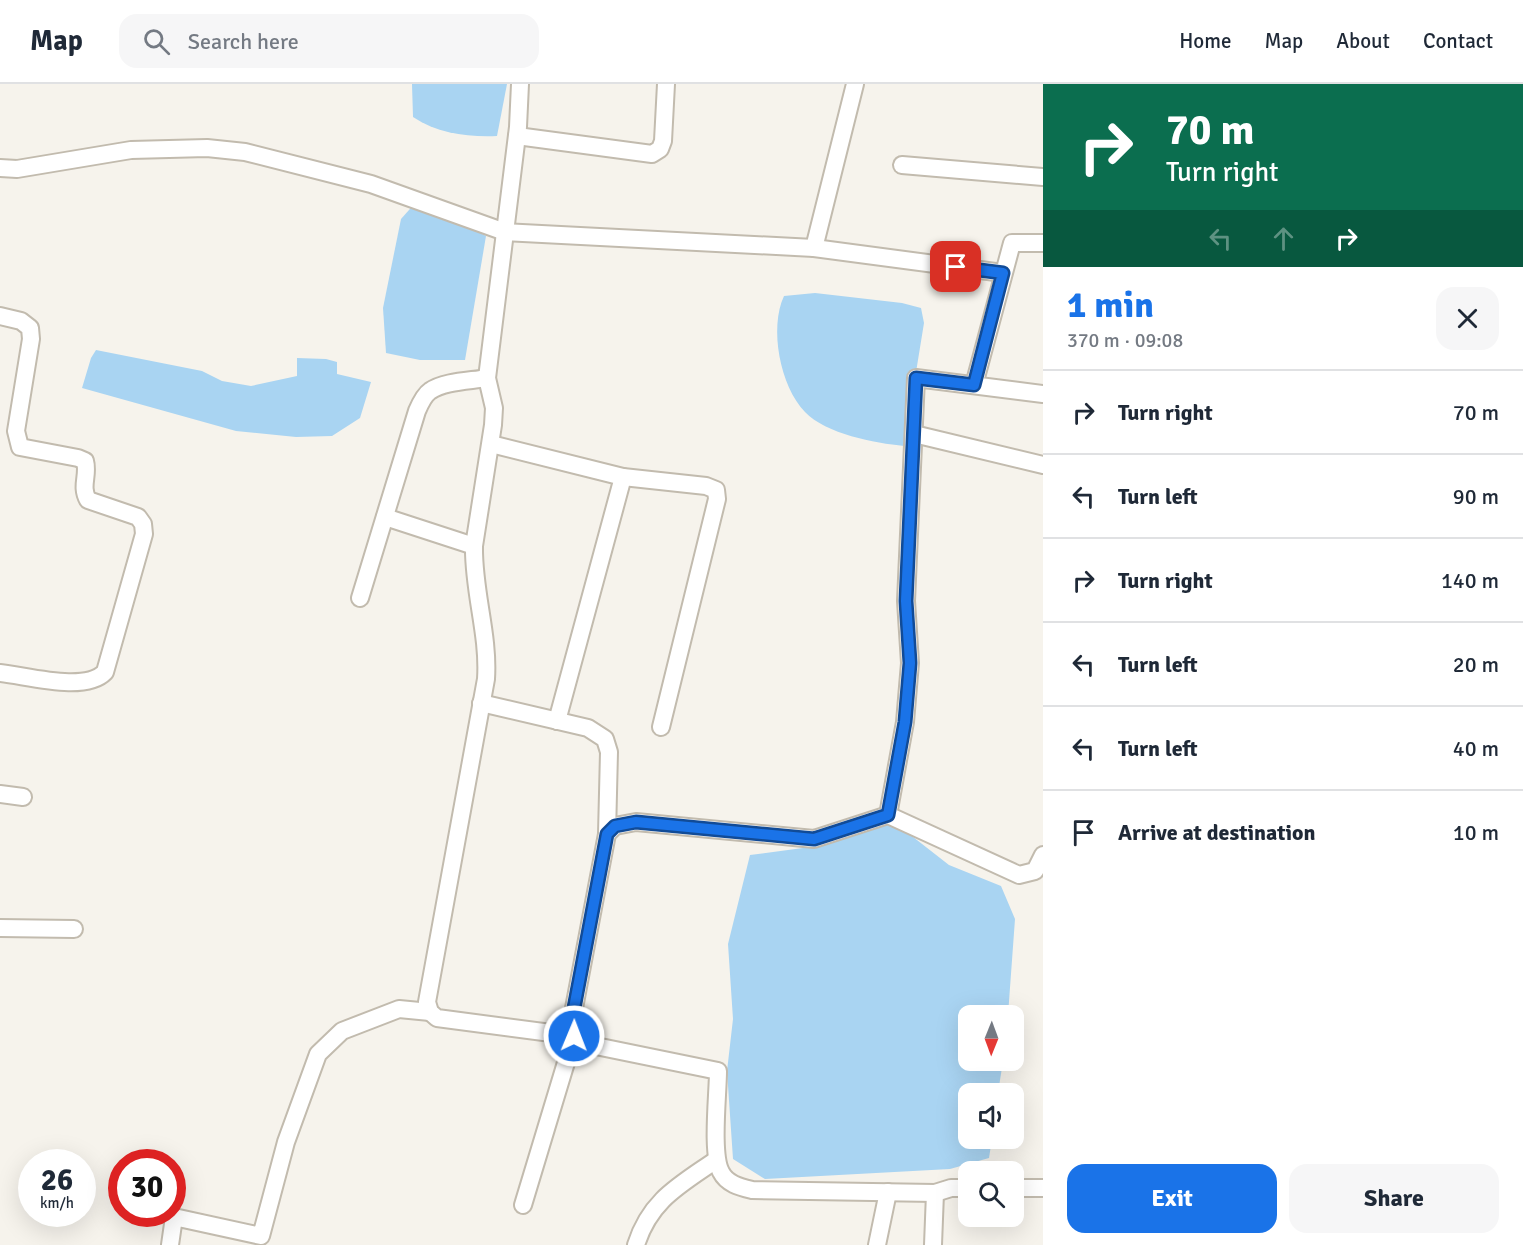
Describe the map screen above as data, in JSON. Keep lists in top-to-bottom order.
{
  "north": "bottom",
  "page": {
    "header": "Map",
    "search": "Search here",
    "nav": [
      "Home",
      "Map",
      "About",
      "Contact"
    ],
    "turn": ["70 m", "Turn right"],
    "heading": ["1 min", "370 m · 09:08"],
    "list": [
      {
        "name": "Turn right",
        "value": "70 m"
      },
      {
        "name": "Turn left",
        "value": "90 m"
      },
      {
        "name": "Turn right",
        "value": "140 m"
      },
      {
        "name": "Turn left",
        "value": "20 m"
      },
      {
        "name": "Turn left",
        "value": "40 m"
      },
      {
        "name": "Arrive at destination",
        "value": "10 m"
      }
    ],
    "speed": "26 km/h",
    "limit": "30",
    "buttons": ["Exit", "Share"]
  }
}
